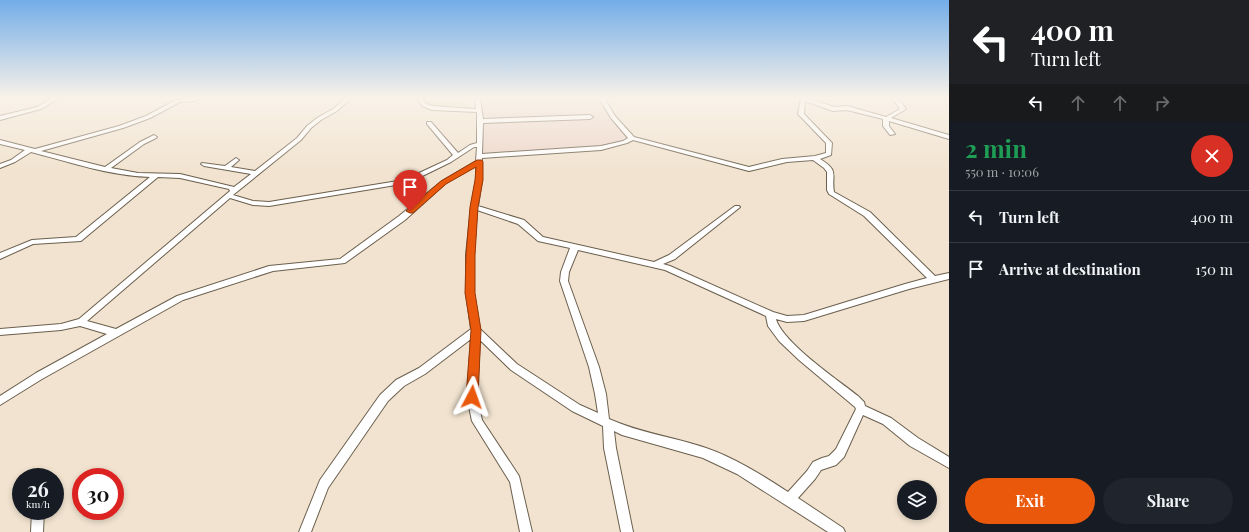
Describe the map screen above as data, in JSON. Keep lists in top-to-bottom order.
{
  "page": {
    "turn": ["400 m", "Turn left"],
    "heading": ["2 min", "550 m · 10:06"],
    "list": [
      {
        "name": "Turn left",
        "value": "400 m"
      },
      {
        "name": "Arrive at destination",
        "value": "150 m"
      }
    ],
    "speed": "26 km/h",
    "limit": "30",
    "buttons": ["Exit", "Share"]
  }
}
